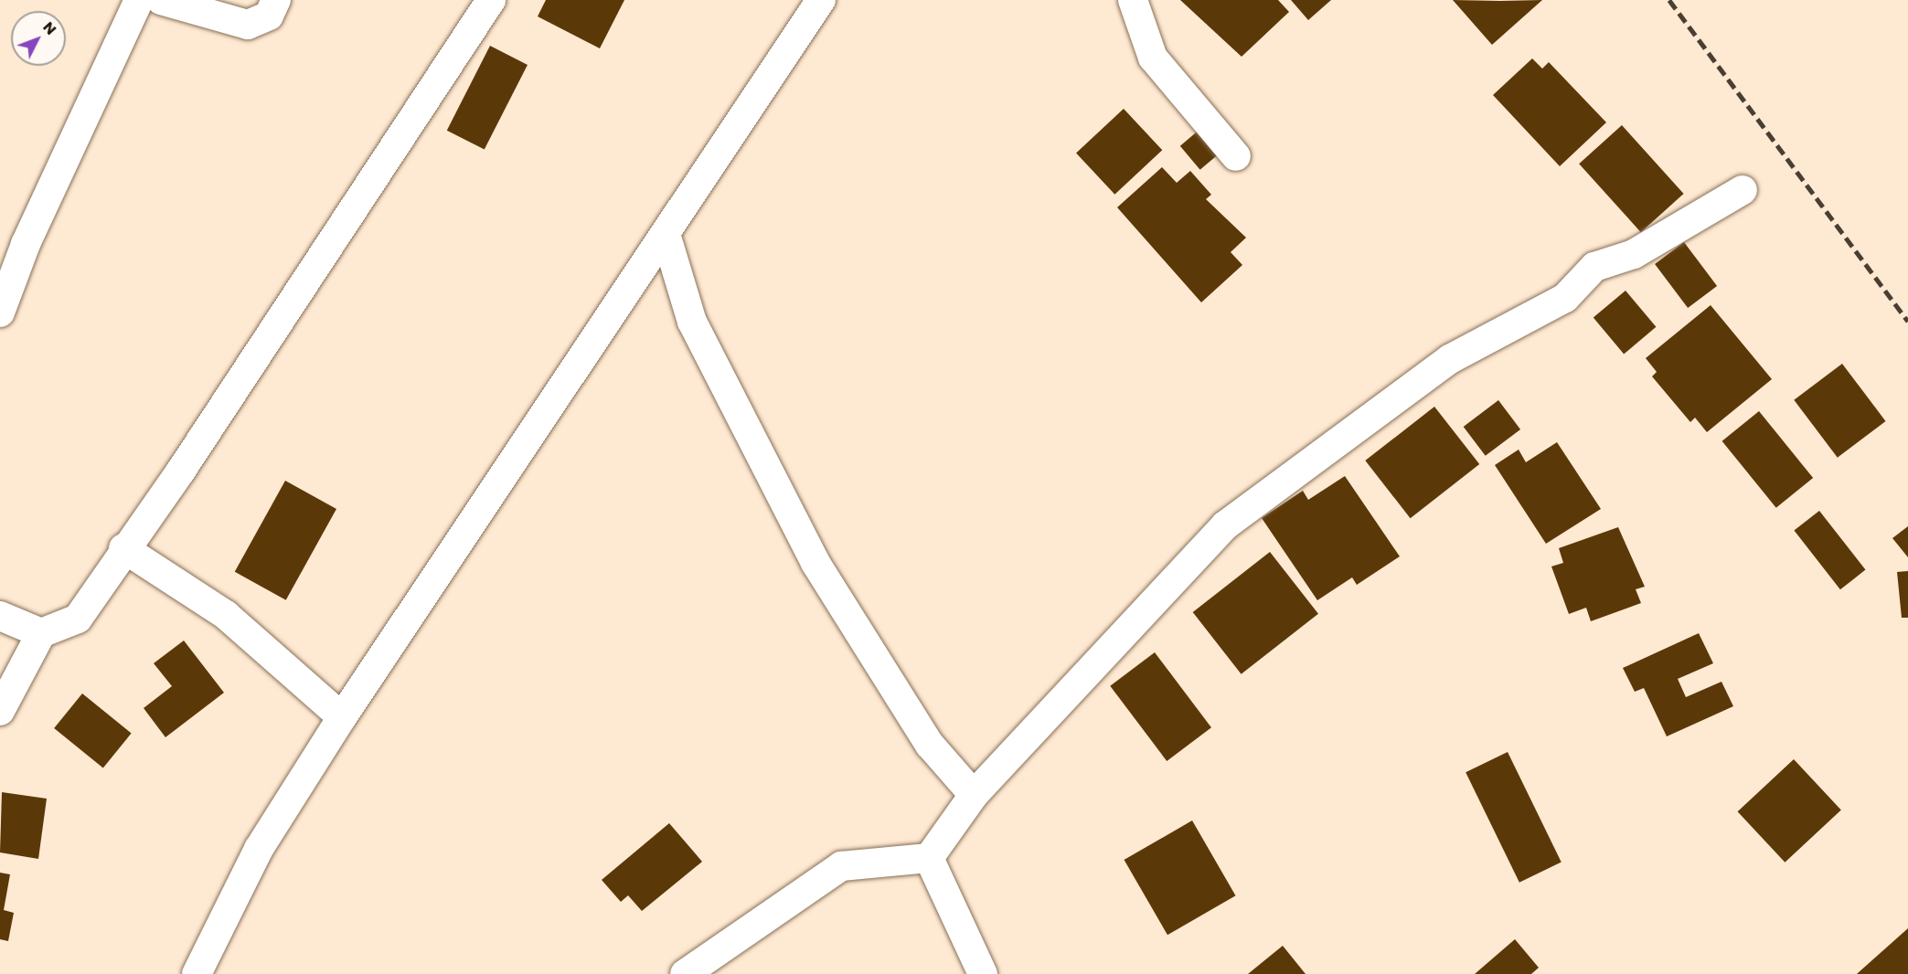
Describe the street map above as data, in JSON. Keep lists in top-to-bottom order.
{
  "north": "top right"
}
